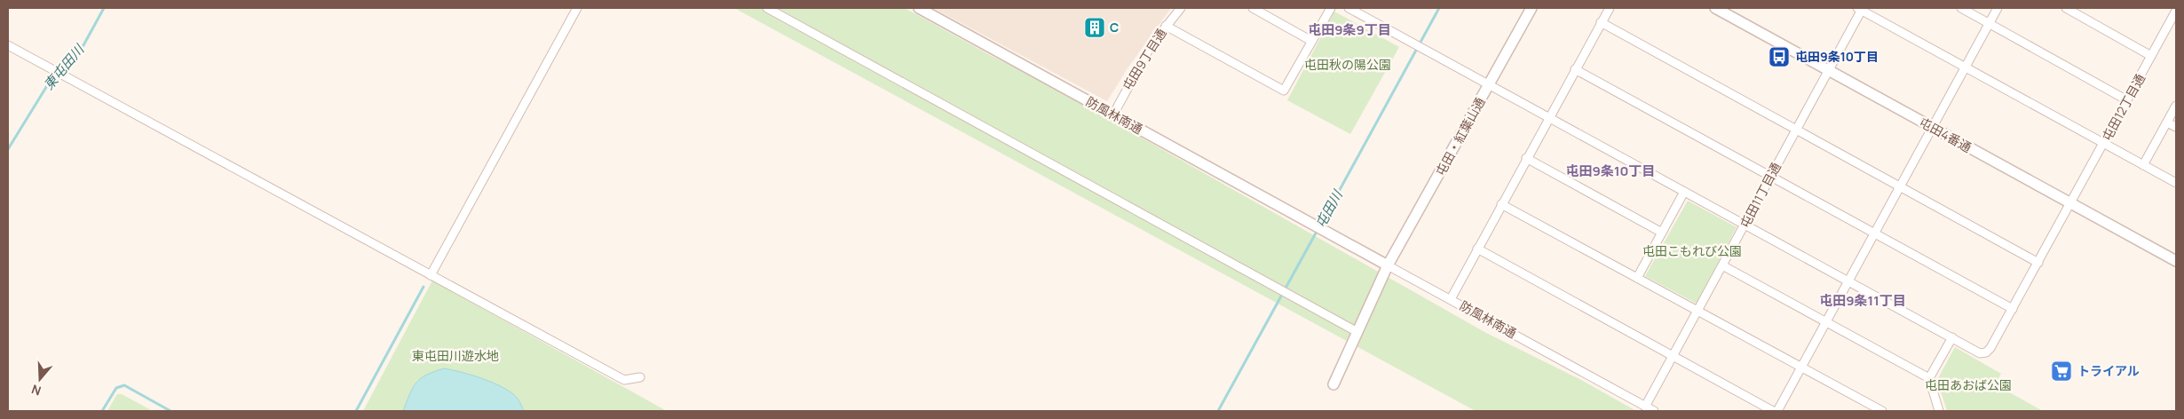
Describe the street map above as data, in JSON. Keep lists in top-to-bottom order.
{
  "streets": {
    "street": [
      "屯田9丁目通",
      "屯田12丁目通",
      "防風林南通",
      "屯田4番通",
      "屯田・紅葉山通",
      "屯田11丁目通"
    ]
  },
  "crossings": [
    ["屯田9丁目通", "防風林南通"],
    ["屯田12丁目通", "屯田4番通"],
    ["防風林南通", "屯田・紅葉山通"],
    ["防風林南通", "屯田11丁目通"],
    ["屯田4番通", "屯田11丁目通"]
  ],
  "districts": ["屯田9条9丁目", "屯田9条10丁目", "屯田9条11丁目"],
  "water": ["東屯田川", "屯田川"],
  "parks": [
    "屯田秋の陽公園",
    "屯田こもれび公園",
    "東屯田川遊水地",
    "屯田あおば公園"
  ],
  "places": {
    "building": ["C"],
    "bus stop": ["屯田9条10丁目"],
    "supermarket": ["トライアル"]
  },
  "north": "bottom"
}
